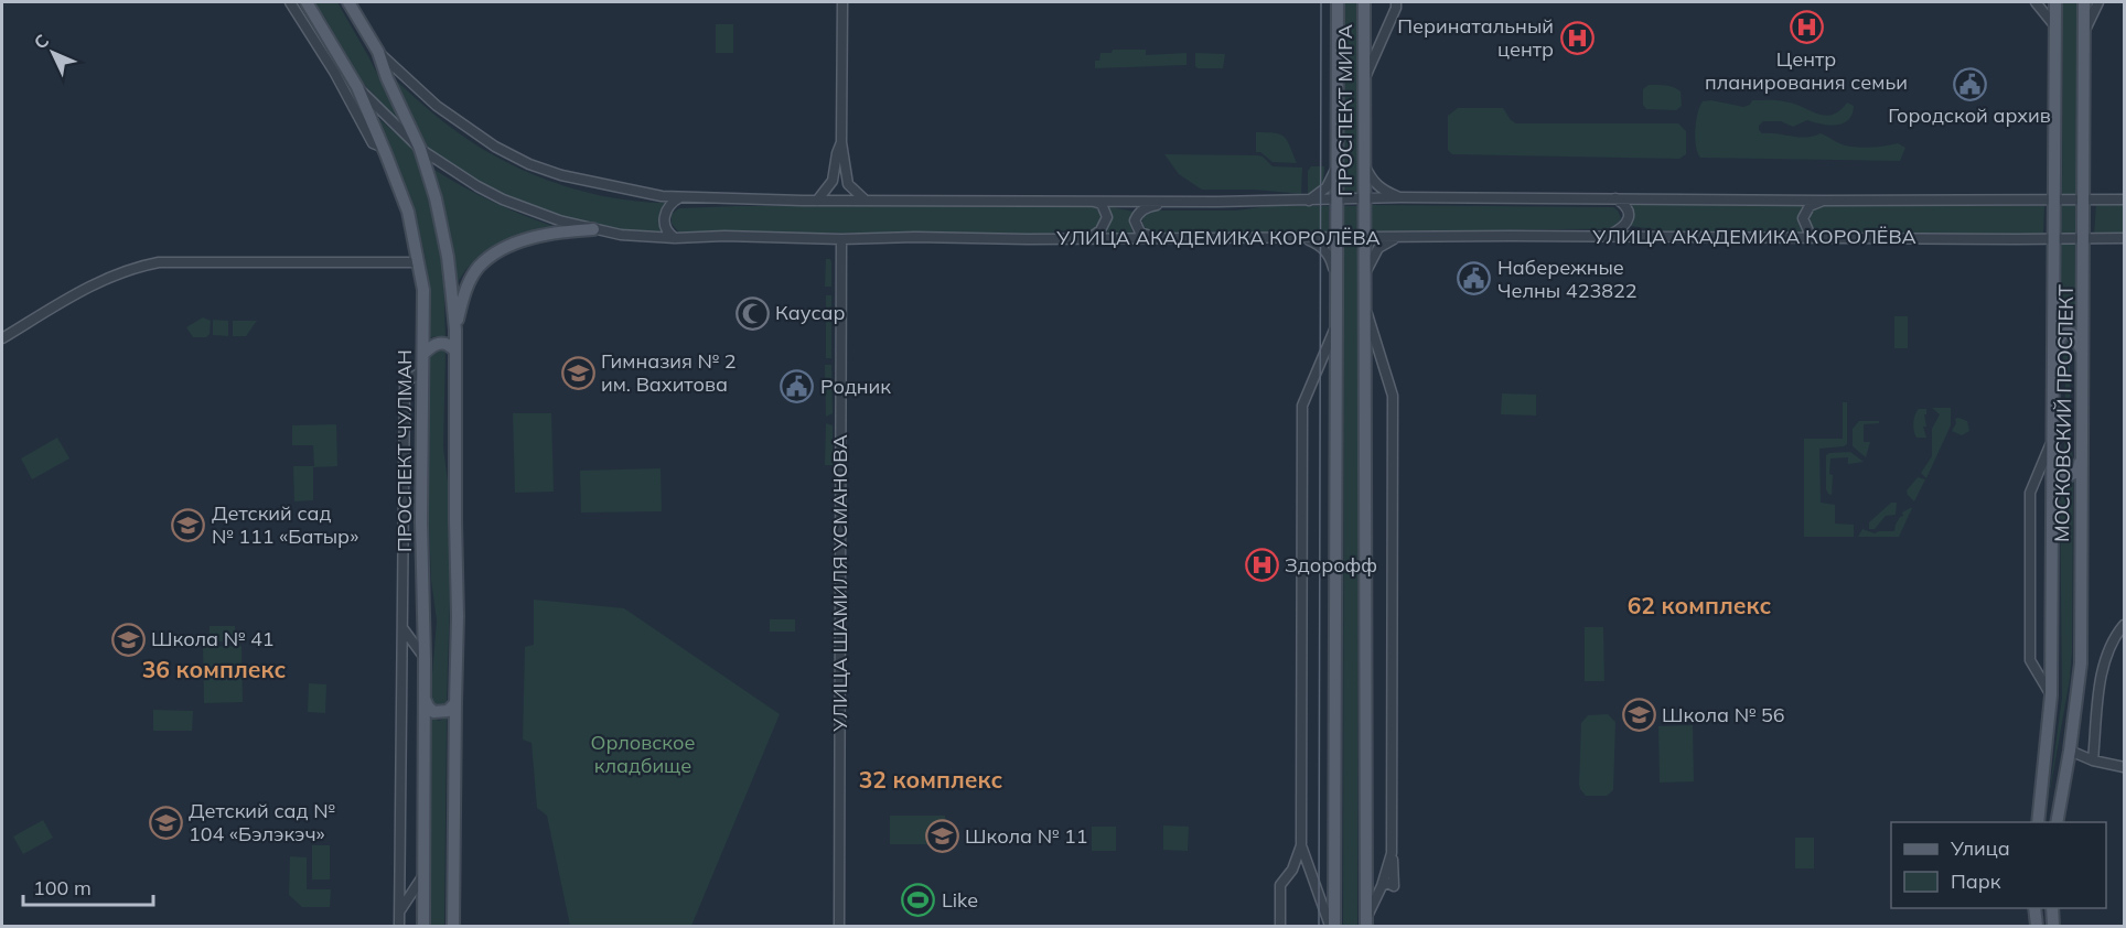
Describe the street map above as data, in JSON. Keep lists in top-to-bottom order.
{
  "streets": {
    "main road": ["ПРОСПЕКТ МИРА", "МОСКОВСКИЙ ПРОСПЕКТ", "ПРОСПЕКТ ЧУЛМАН"],
    "street": ["УЛИЦА АКАДЕМИКА КОРОЛЁВА", "УЛИЦА ШАМИЛЯ УСМАНОВА"]
  },
  "crossings": [
    ["ПРОСПЕКТ МИРА", "УЛИЦА АКАДЕМИКА КОРОЛЁВА"],
    ["УЛИЦА АКАДЕМИКА КОРОЛЁВА", "МОСКОВСКИЙ ПРОСПЕКТ"],
    ["УЛИЦА АКАДЕМИКА КОРОЛЁВА", "ПРОСПЕКТ ЧУЛМАН"],
    ["УЛИЦА АКАДЕМИКА КОРОЛЁВА", "УЛИЦА ШАМИЛЯ УСМАНОВА"]
  ],
  "districts": ["62 комплекс", "36 комплекс", "32 комплекс"],
  "parks": ["Орловское кладбище"],
  "places": {
    "hospital": ["Центр планирования семьи", "Перинатальный центр", "Здорофф"],
    "public building": ["Городской архив", "Набережные Челны 423822", "Родник"],
    "mosque": ["Каусар"],
    "school or university": [
      "Гимназия № 2 им. Вахитова",
      "Детский сад № 111 «Батыр»",
      "Школа № 41",
      "Школа № 56",
      "Детский сад № 104 «Бэлэкэч»",
      "Школа № 11"
    ],
    "sports": ["Like"]
  },
  "legend": ["Улица", "Парк"],
  "scale_bar": "100 m",
  "north": "top left"
}
